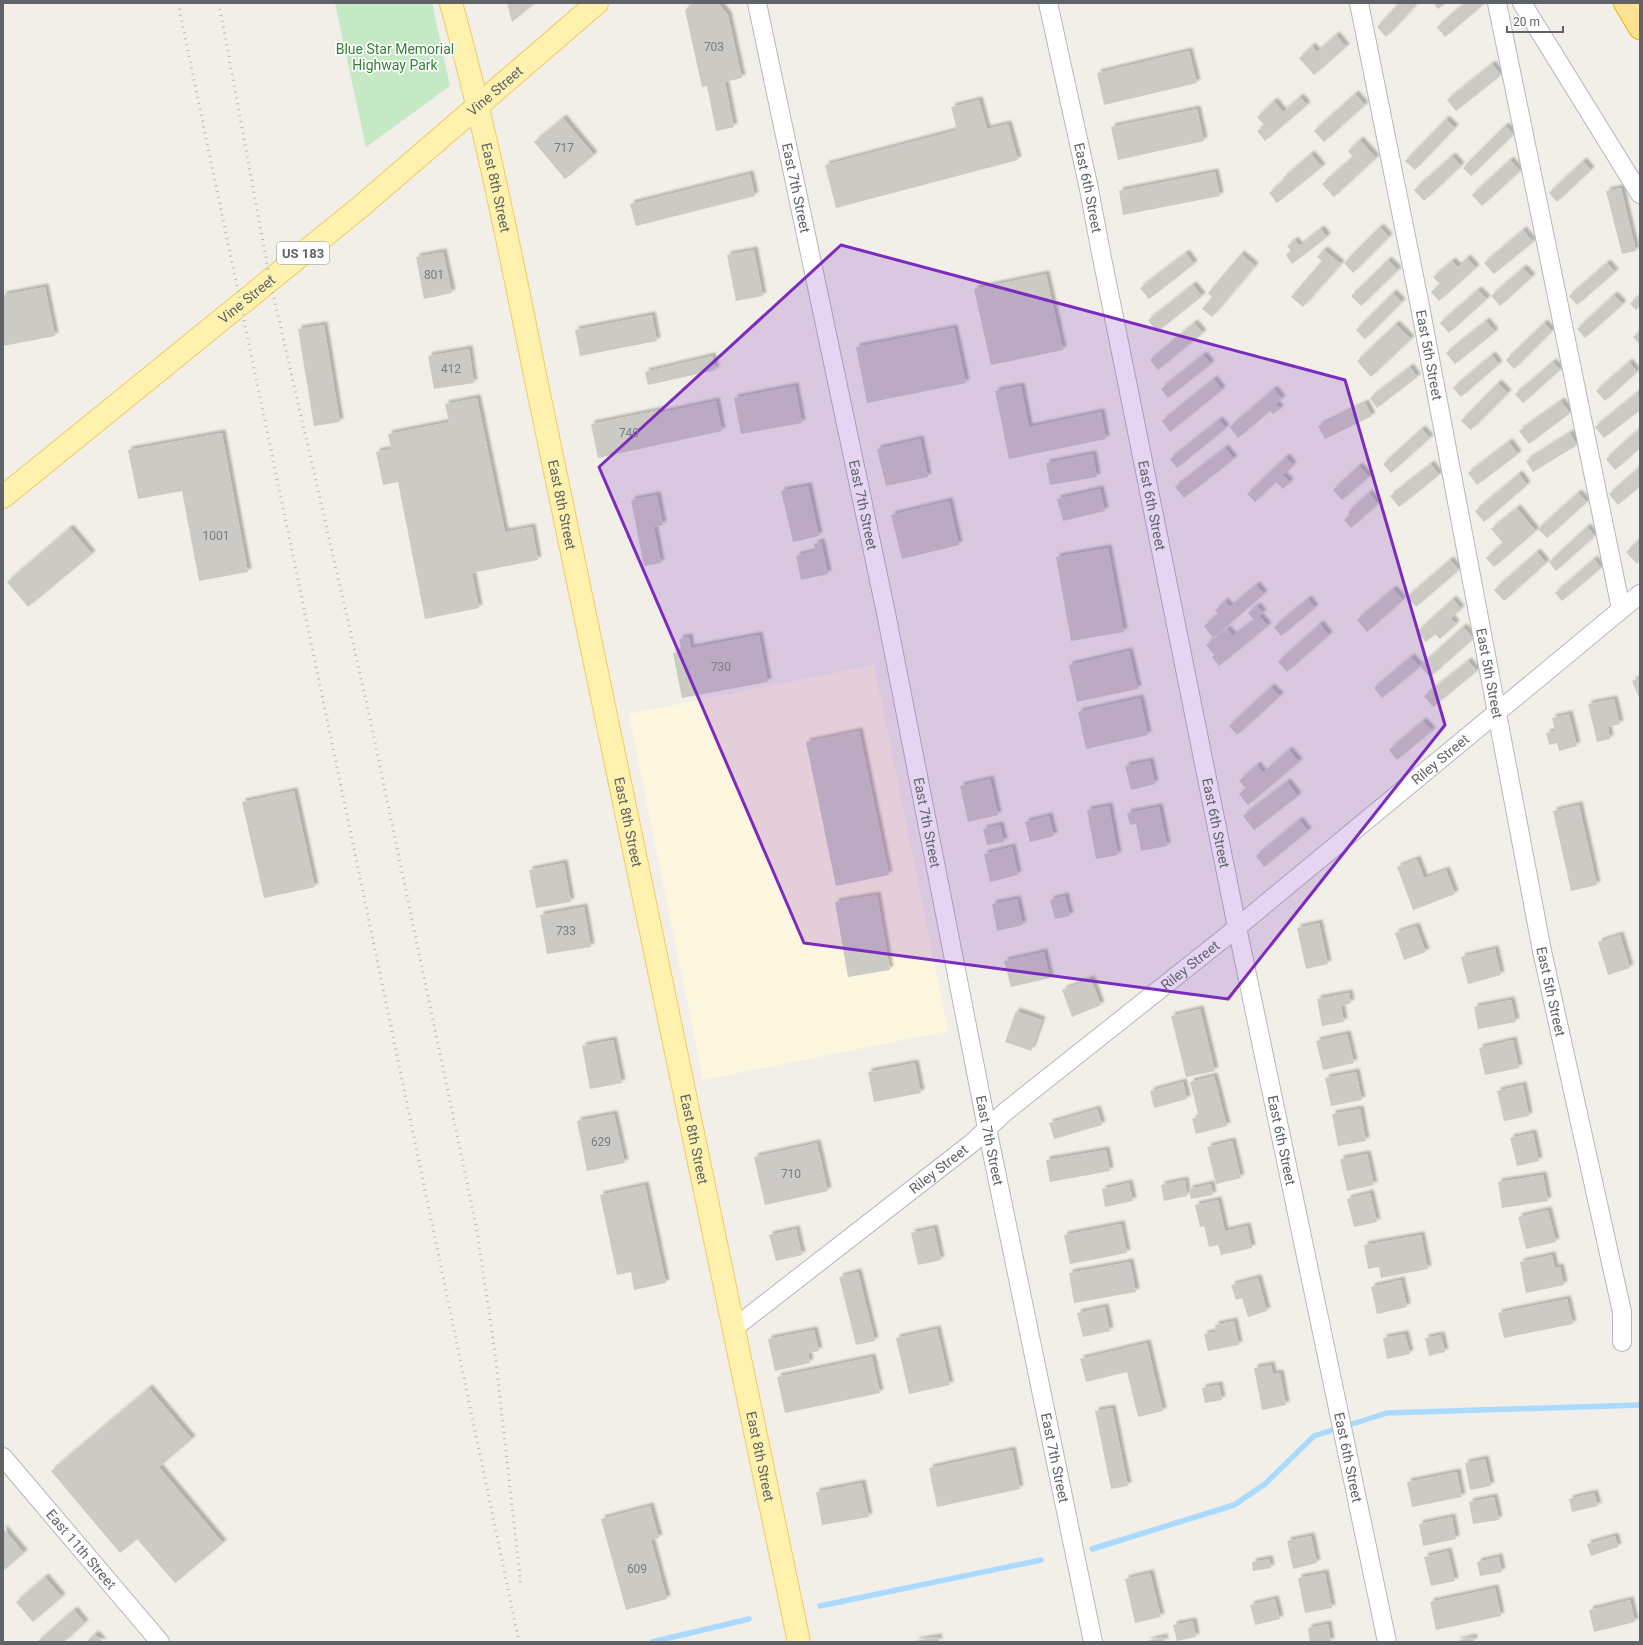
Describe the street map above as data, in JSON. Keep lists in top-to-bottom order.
{
  "streets": {
    "main road": ["Vine Street", "East 8th Street", "US 183"],
    "street": [
      "East 7th Street",
      "East 6th Street",
      "East 5th Street",
      "Riley Street",
      "East 11th Street"
    ]
  },
  "crossings": [
    ["Vine Street", "East 8th Street"],
    ["East 8th Street", "Riley Street"],
    ["East 7th Street", "Riley Street"],
    ["East 6th Street", "Riley Street"],
    ["East 5th Street", "Riley Street"]
  ],
  "parks": ["Blue Star Memorial Highway Park"],
  "house_numbers": [
    "703",
    "717",
    "801",
    "412",
    "740",
    "1001",
    "730",
    "733",
    "629",
    "710",
    "609"
  ],
  "scale_bar": "20 m"
}
